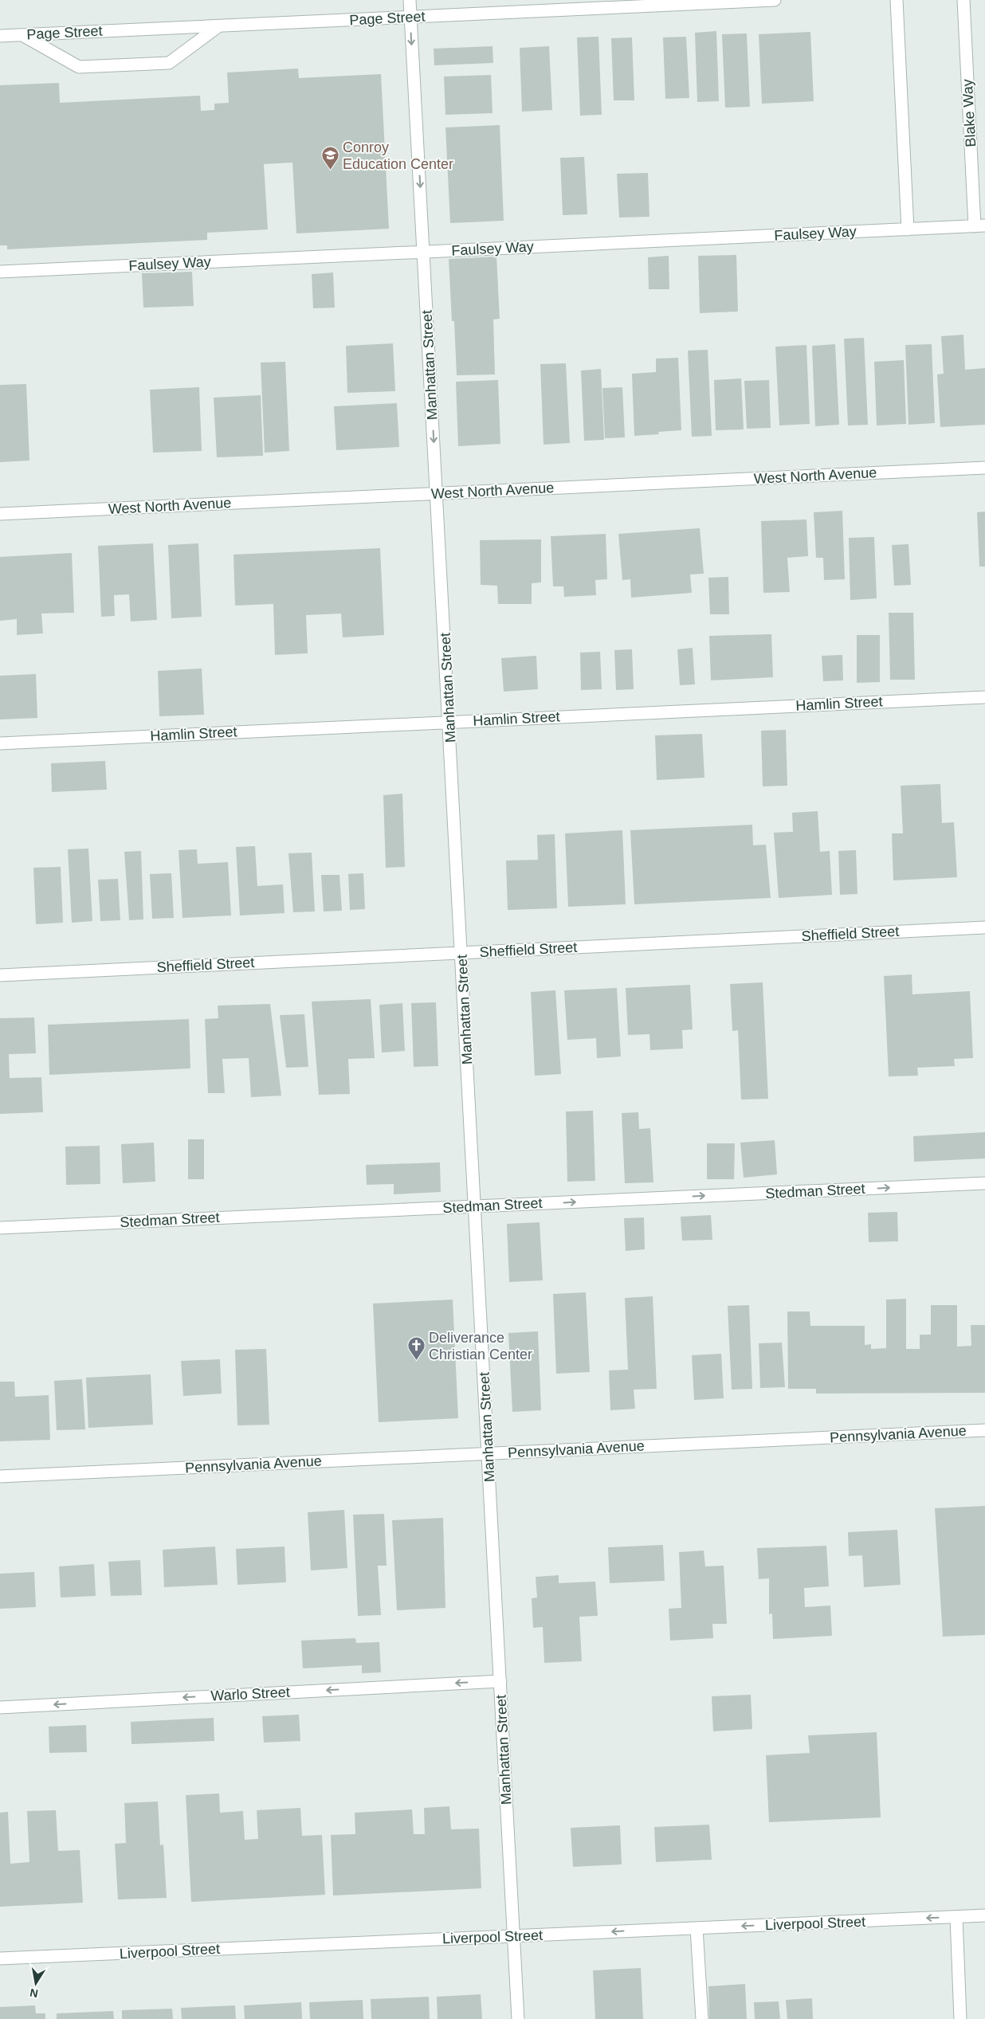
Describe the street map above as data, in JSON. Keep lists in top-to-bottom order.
{
  "streets": {
    "street": [
      "Page Street",
      "Blake Way",
      "Faulsey Way",
      "Manhattan Street",
      "West North Avenue",
      "Hamlin Street",
      "Sheffield Street",
      "Stedman Street",
      "Pennsylvania Avenue",
      "Warlo Street",
      "Liverpool Street"
    ]
  },
  "crossings": [
    ["Page Street", "Manhattan Street"],
    ["Blake Way", "Faulsey Way"],
    ["Faulsey Way", "Manhattan Street"],
    ["Manhattan Street", "West North Avenue"],
    ["Manhattan Street", "Hamlin Street"],
    ["Manhattan Street", "Sheffield Street"],
    ["Manhattan Street", "Stedman Street"],
    ["Manhattan Street", "Pennsylvania Avenue"],
    ["Manhattan Street", "Warlo Street"],
    ["Manhattan Street", "Liverpool Street"]
  ],
  "one_way": ["Stedman Street", "Warlo Street", "Liverpool Street"],
  "places": {
    "school or university": ["Conroy Education Center"],
    "church": ["Deliverance Christian Center"]
  },
  "north": "bottom"
}
